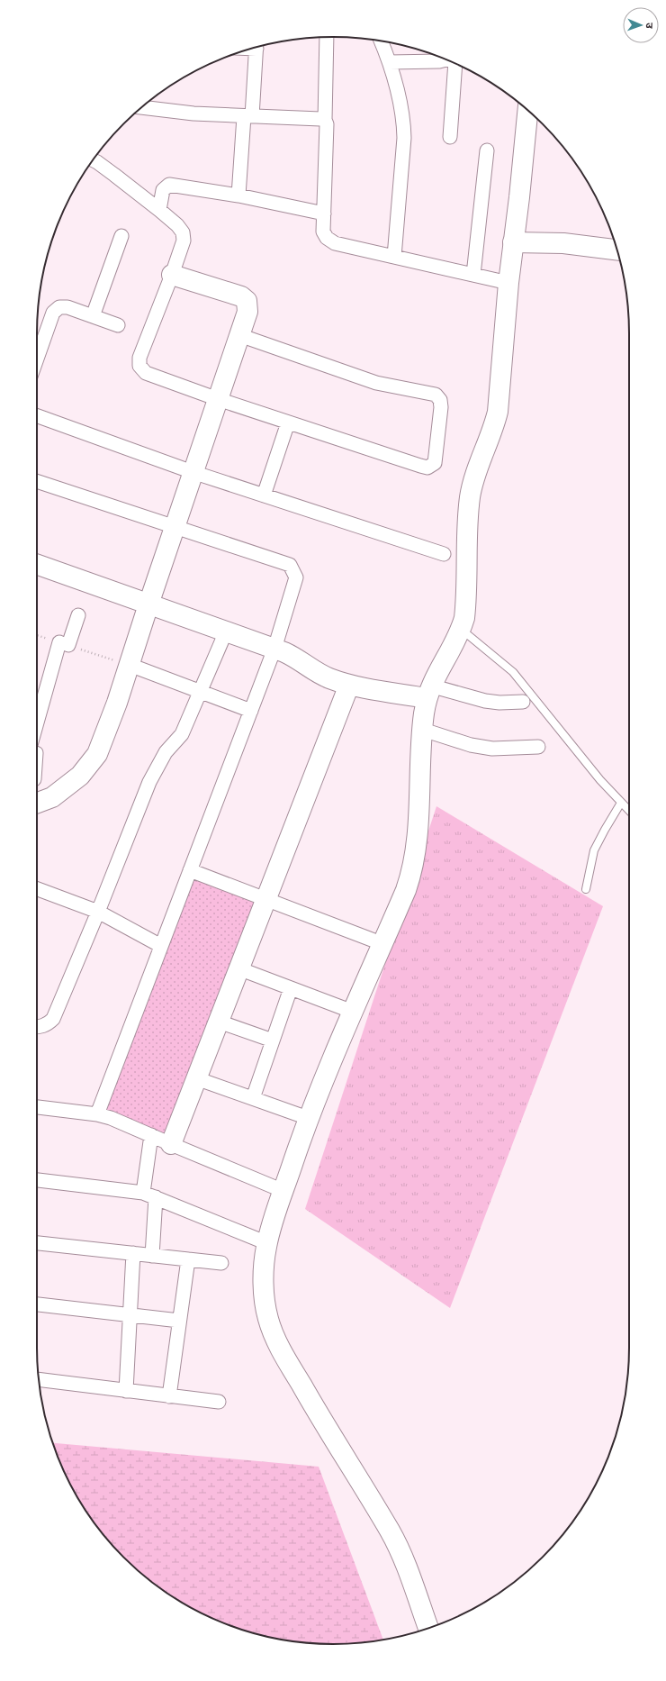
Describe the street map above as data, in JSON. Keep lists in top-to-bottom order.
{
  "north": "right"
}
